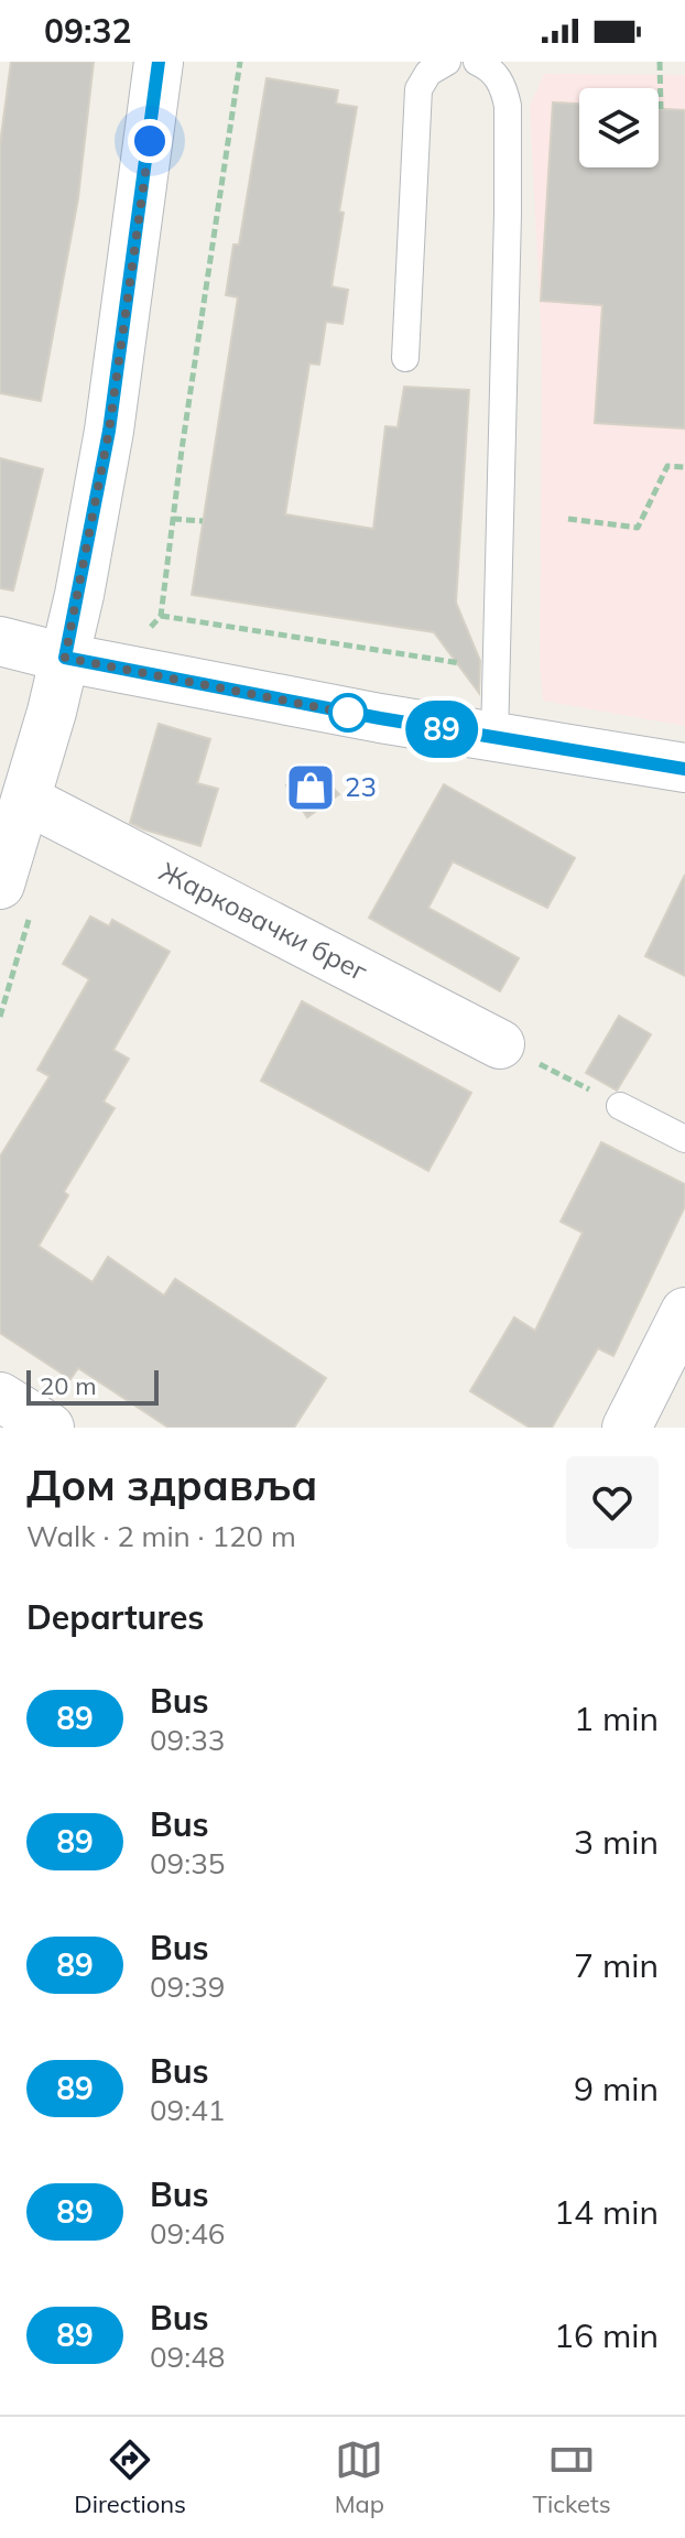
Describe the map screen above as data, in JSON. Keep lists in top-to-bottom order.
{
  "streets": {
    "street": ["Жарковачки брег"]
  },
  "places": {
    "shop": ["23"]
  },
  "lines": ["bus line 89"],
  "scale_bar": "20 m",
  "page": {
    "status": "09:32",
    "on_map": "89",
    "scale": "20 m",
    "heading": [
      ["Дом здравља", "Walk · 2 min · 120 m"],
      "Departures"
    ],
    "list": [
      {
        "mark": "89",
        "name": "Bus",
        "note": "09:33",
        "value": "1 min"
      },
      {
        "mark": "89",
        "name": "Bus",
        "note": "09:35",
        "value": "3 min"
      },
      {
        "mark": "89",
        "name": "Bus",
        "note": "09:39",
        "value": "7 min"
      },
      {
        "mark": "89",
        "name": "Bus",
        "note": "09:41",
        "value": "9 min"
      },
      {
        "mark": "89",
        "name": "Bus",
        "note": "09:46",
        "value": "14 min"
      },
      {
        "mark": "89",
        "name": "Bus",
        "note": "09:48",
        "value": "16 min"
      }
    ],
    "tabs": ["Directions", "Map", "Tickets"]
  }
}
